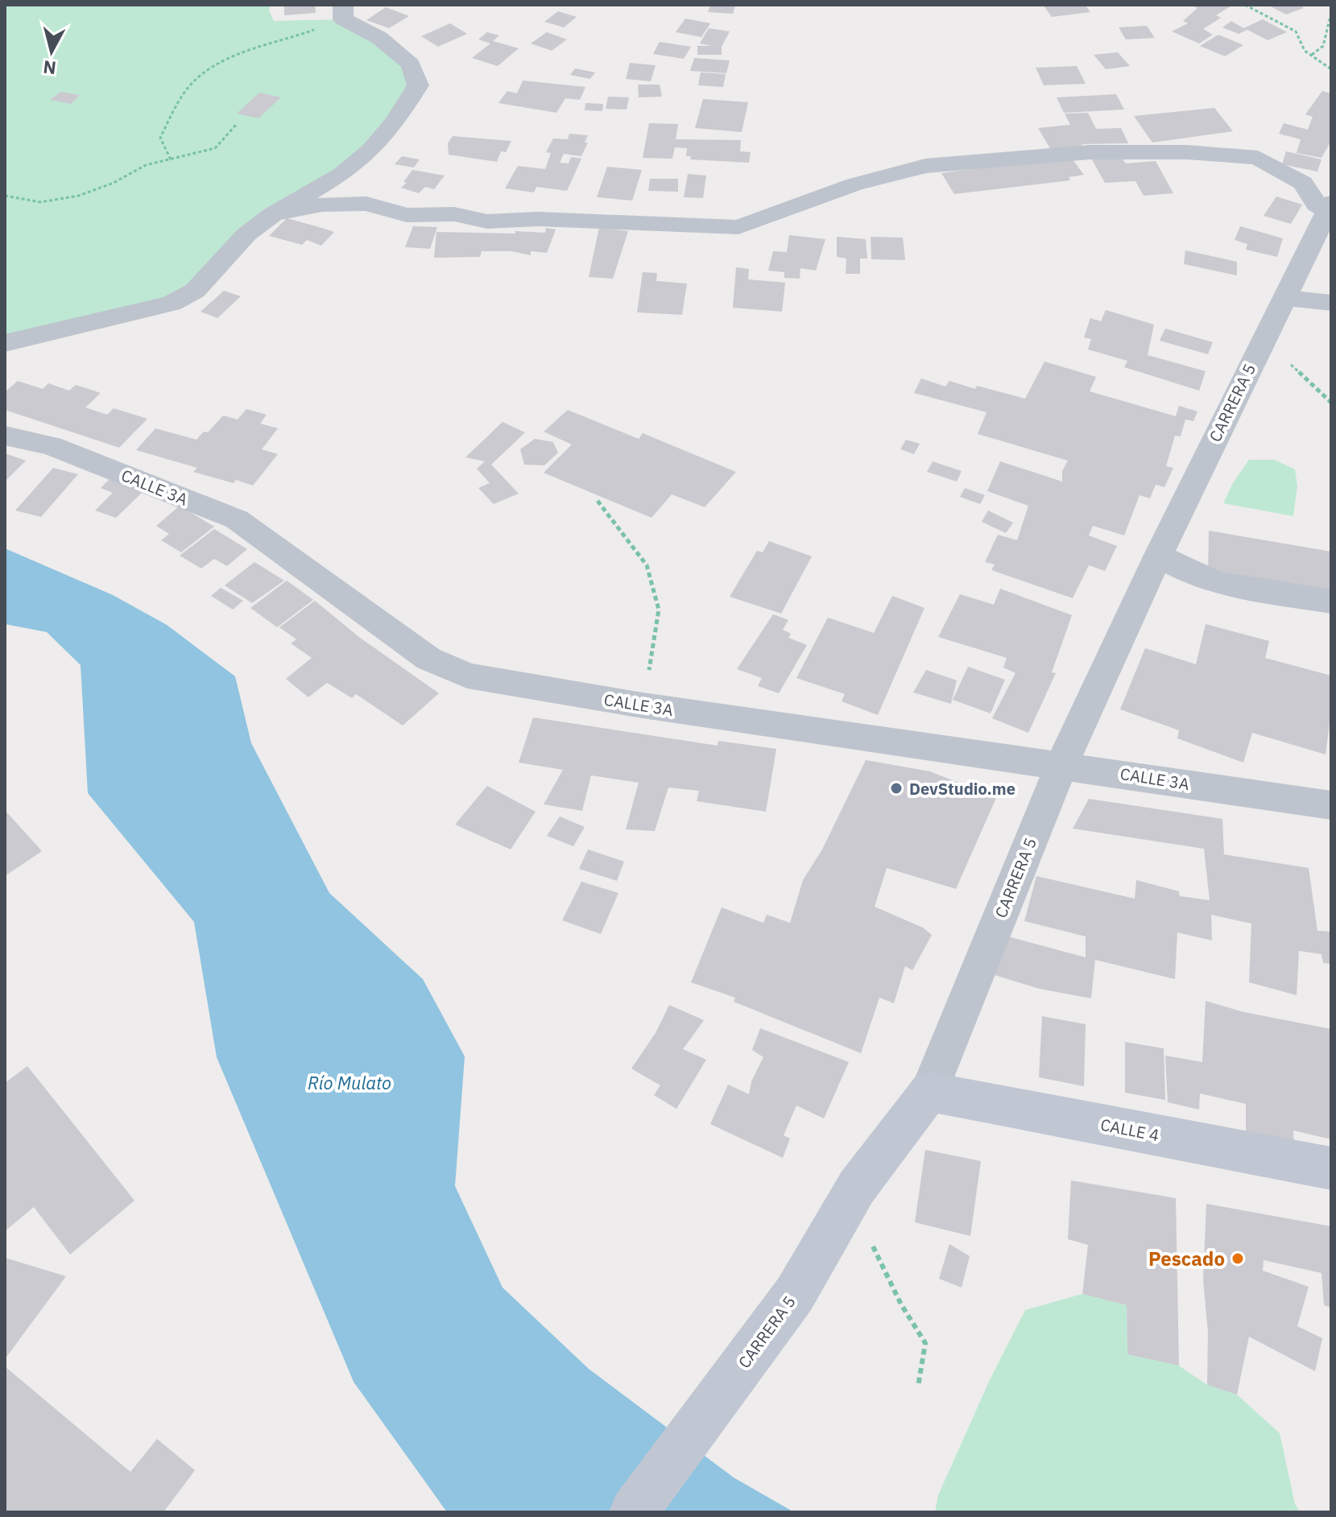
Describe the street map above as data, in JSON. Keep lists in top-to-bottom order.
{
  "streets": {
    "main road": ["CARRERA 5", "CALLE 4"],
    "street": ["CALLE 3A"]
  },
  "crossings": [
    ["CARRERA 5", "CALLE 3A"],
    ["CARRERA 5", "CALLE 4"]
  ],
  "water": ["Río Mulato"],
  "places": ["DevStudio.me", "Pescado"],
  "north": "bottom"
}
